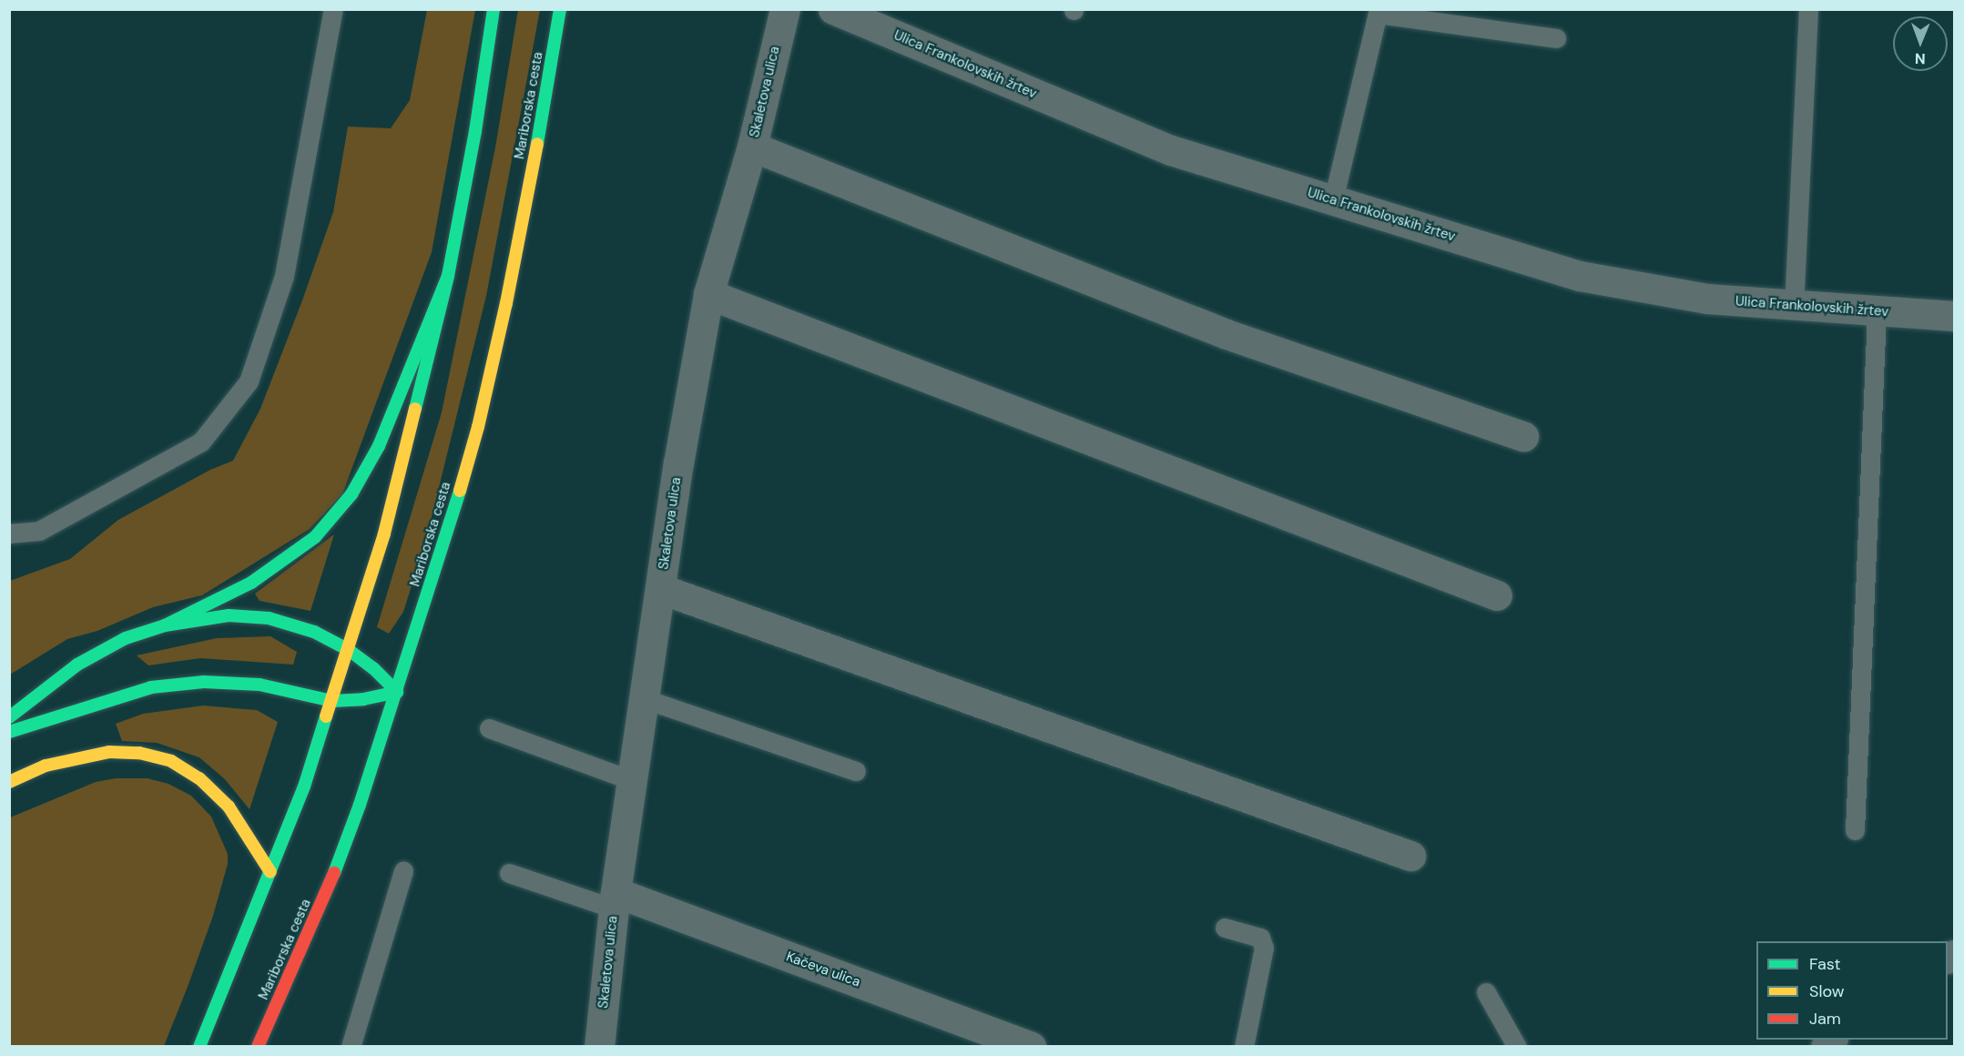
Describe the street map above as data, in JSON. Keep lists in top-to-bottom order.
{
  "streets": {
    "main road": ["Mariborska cesta"],
    "street": ["Ulica Frankolovskih žrtev", "Skaletova ulica", "Kačeva ulica"]
  },
  "crossings": [
    ["Skaletova ulica", "Kačeva ulica"]
  ],
  "legend": ["Fast", "Slow", "Jam"],
  "north": "bottom"
}
